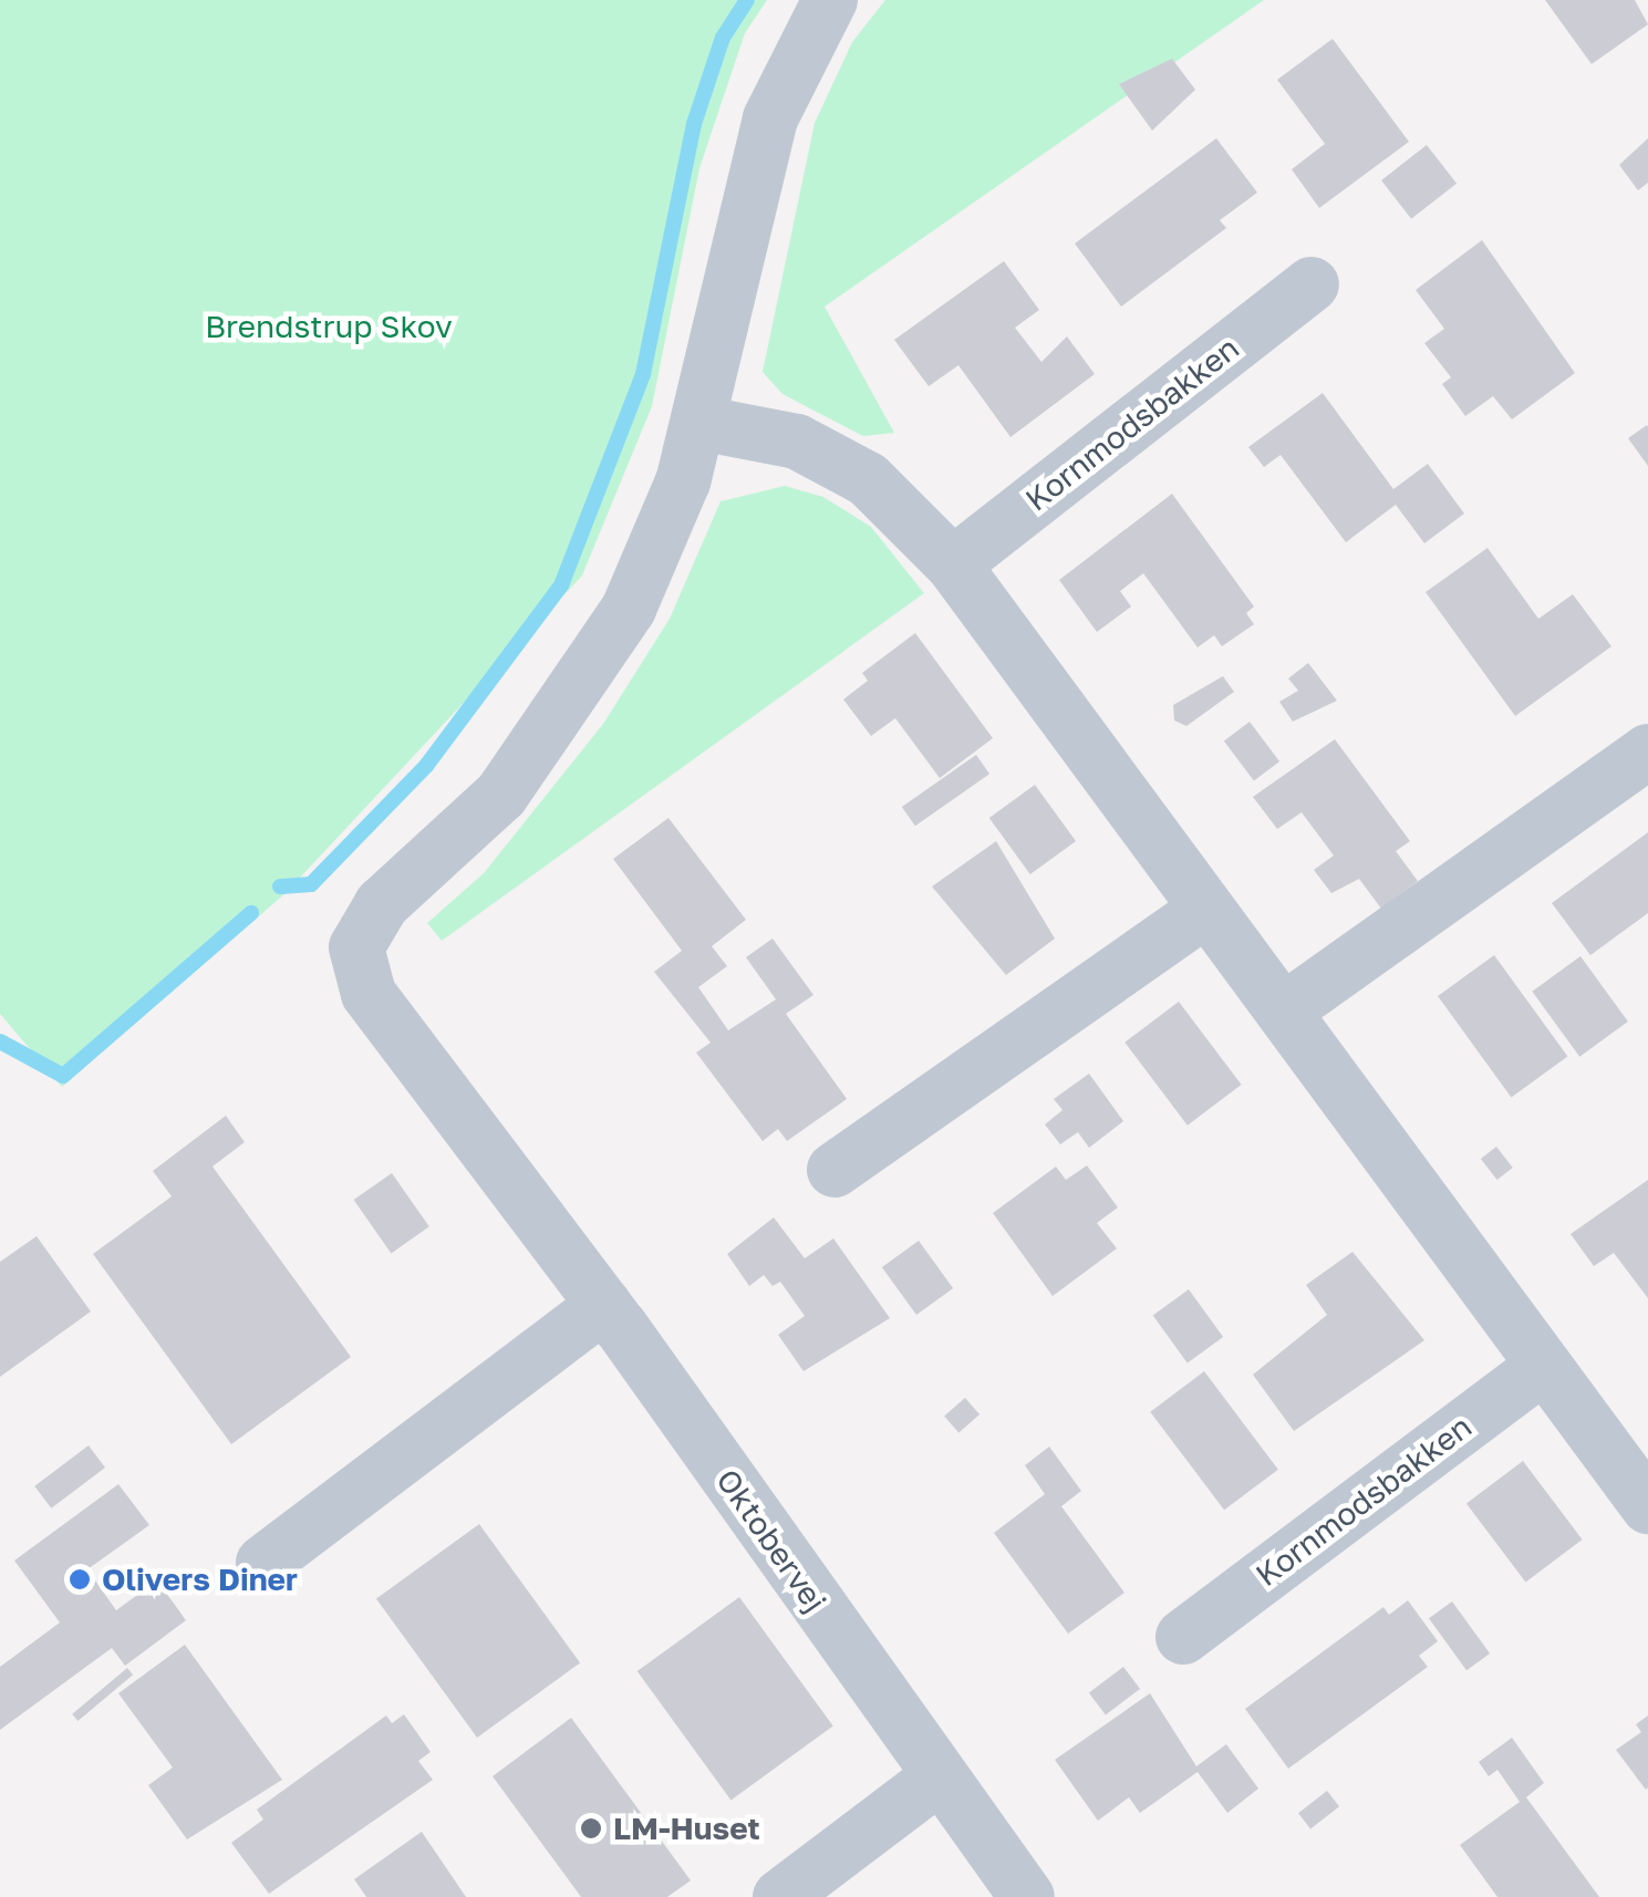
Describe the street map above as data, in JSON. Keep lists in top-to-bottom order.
{
  "streets": {
    "street": ["Kornmodsbakken", "Oktobervej"]
  },
  "parks": ["Brendstrup Skov"],
  "places": ["Olivers Diner", "LM-Huset"]
}
